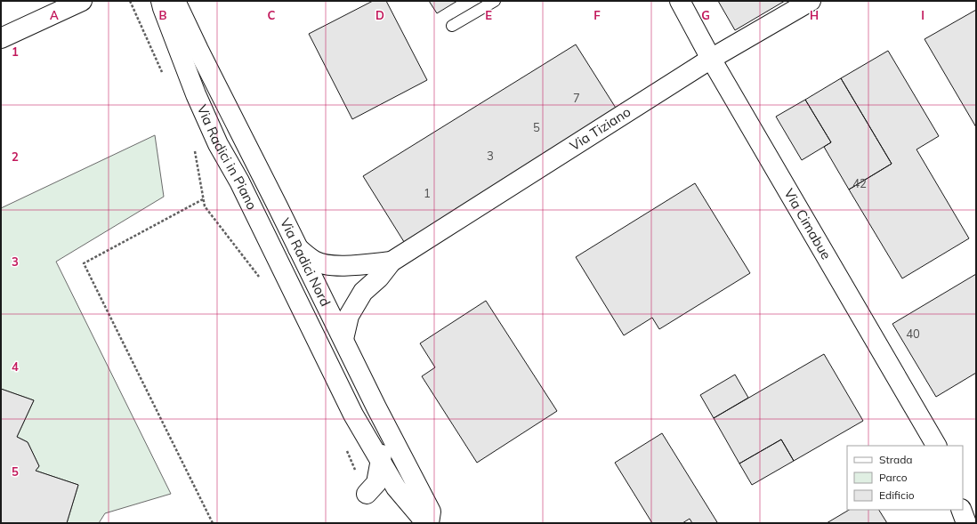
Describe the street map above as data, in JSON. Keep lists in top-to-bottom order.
{
  "streets": {
    "street": [
      "Via Tiziano",
      "Via Radici in Piano",
      "Via Cimabue",
      "Via Radici Nord"
    ]
  },
  "crossings": [
    ["Via Tiziano", "Via Cimabue"],
    ["Via Radici in Piano", "Via Radici Nord"]
  ],
  "house_numbers": [
    "7",
    "5",
    "3",
    "42",
    "1",
    "40"
  ],
  "legend": ["Strada", "Parco", "Edificio"],
  "grid": {
    "columns": [
      "A",
      "B",
      "C",
      "D",
      "E",
      "F",
      "G",
      "H",
      "I"
    ],
    "rows": [
      "1",
      "2",
      "3",
      "4",
      "5"
    ]
  }
}
